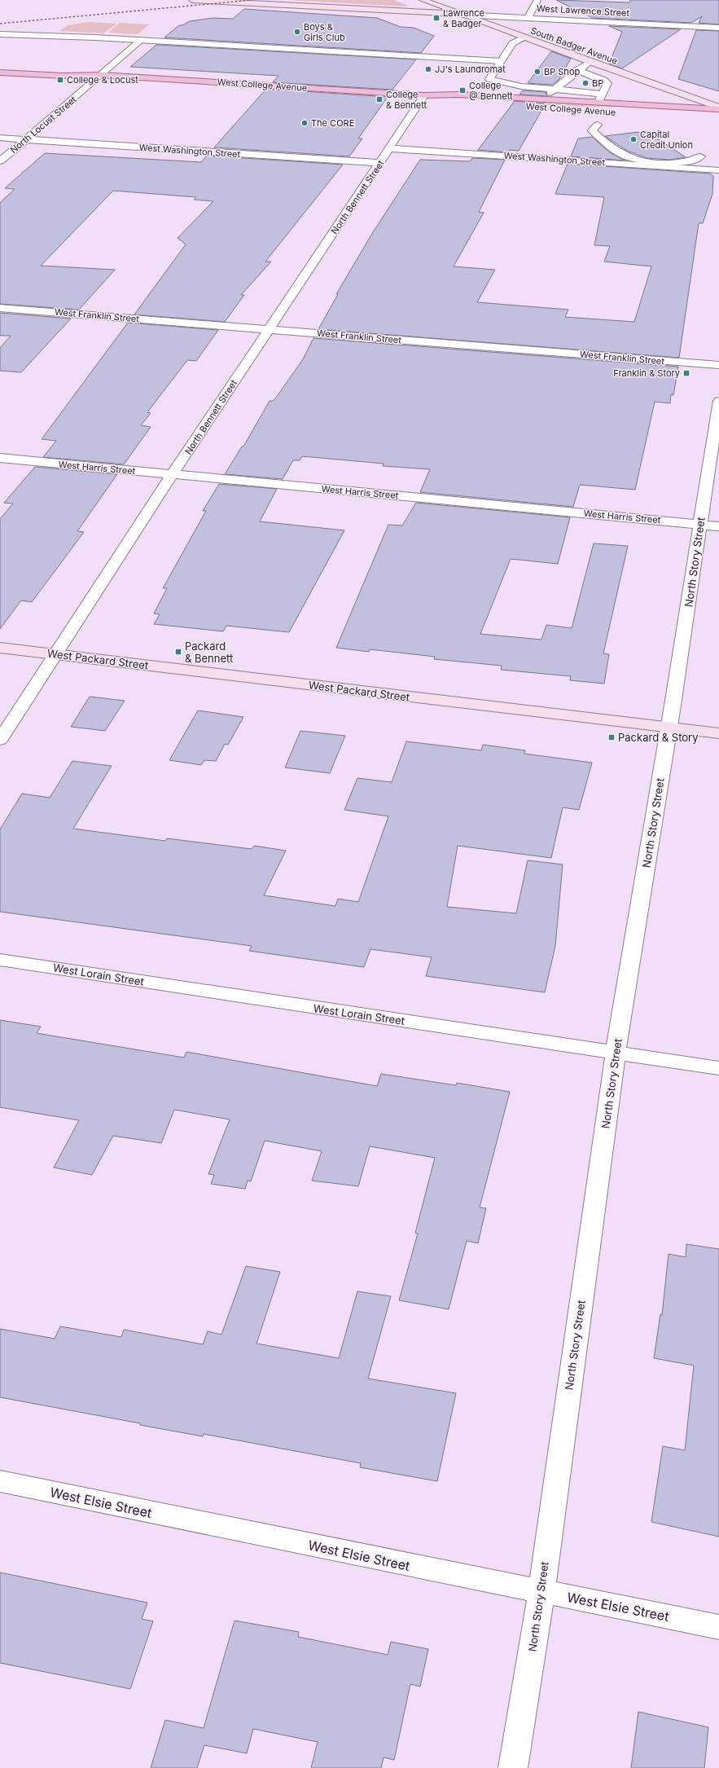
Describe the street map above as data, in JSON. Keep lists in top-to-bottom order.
{
  "streets": {
    "main road": ["West College Avenue"],
    "street": [
      "West Lawrence Street",
      "South Badger Avenue",
      "North Locust Street",
      "West Washington Street",
      "North Bennett Street",
      "West Franklin Street",
      "West Harris Street",
      "North Story Street",
      "West Packard Street",
      "West Lorain Street",
      "West Elsie Street"
    ]
  },
  "crossings": [
    ["West Lawrence Street", "South Badger Avenue"],
    ["South Badger Avenue", "West College Avenue"],
    ["West College Avenue", "North Locust Street"],
    ["West College Avenue", "North Bennett Street"],
    ["North Locust Street", "West Washington Street"],
    ["West Washington Street", "North Bennett Street"],
    ["North Bennett Street", "West Franklin Street"],
    ["North Bennett Street", "West Harris Street"],
    ["North Bennett Street", "West Packard Street"],
    ["West Harris Street", "North Story Street"],
    ["North Story Street", "West Packard Street"],
    ["North Story Street", "West Lorain Street"],
    ["North Story Street", "West Elsie Street"]
  ],
  "places": {
    "transit": [
      "Lawrence & Badger",
      "College & Locust",
      "College @ Bennett",
      "College & Bennett",
      "Franklin & Story",
      "Packard & Bennett",
      "Packard & Story"
    ],
    "other": [
      "Boys & Girls Club",
      "JJ's Laundromat",
      "BP Shop",
      "BP",
      "The CORE",
      "Capital Credit Union"
    ]
  }
}
